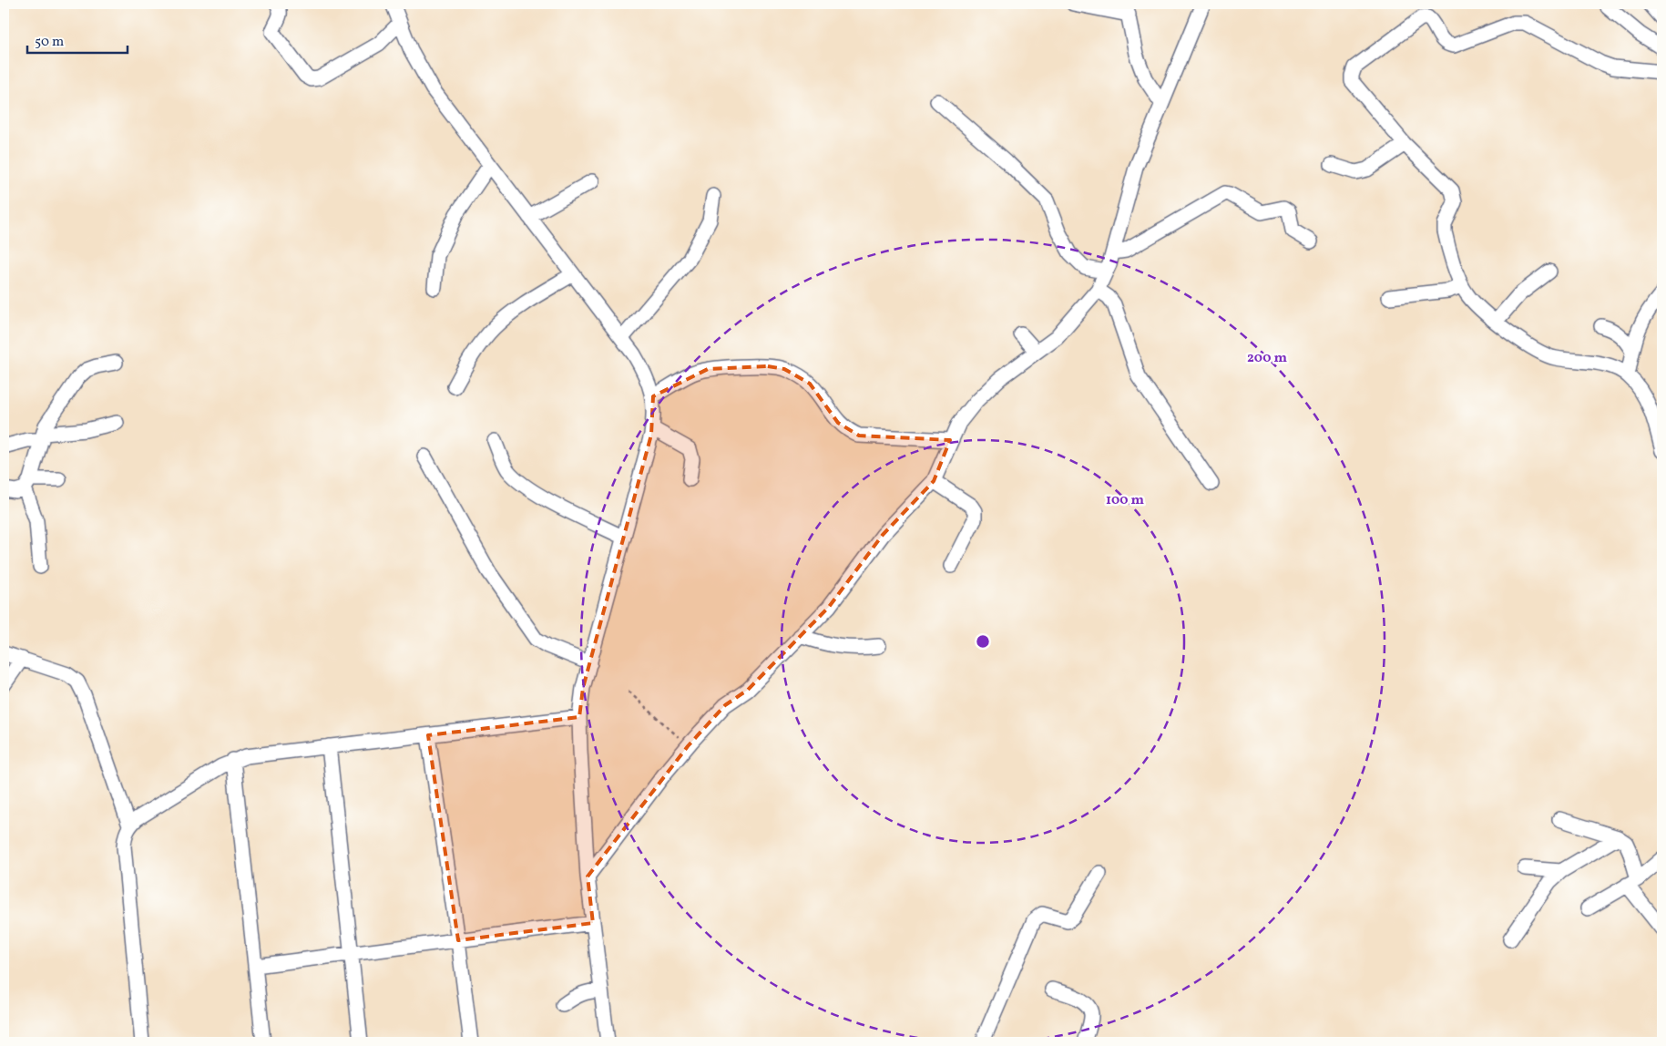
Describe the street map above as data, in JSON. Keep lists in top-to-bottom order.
{
  "scale_bar": "50 m",
  "rings": ["200 m", "100 m"]
}
